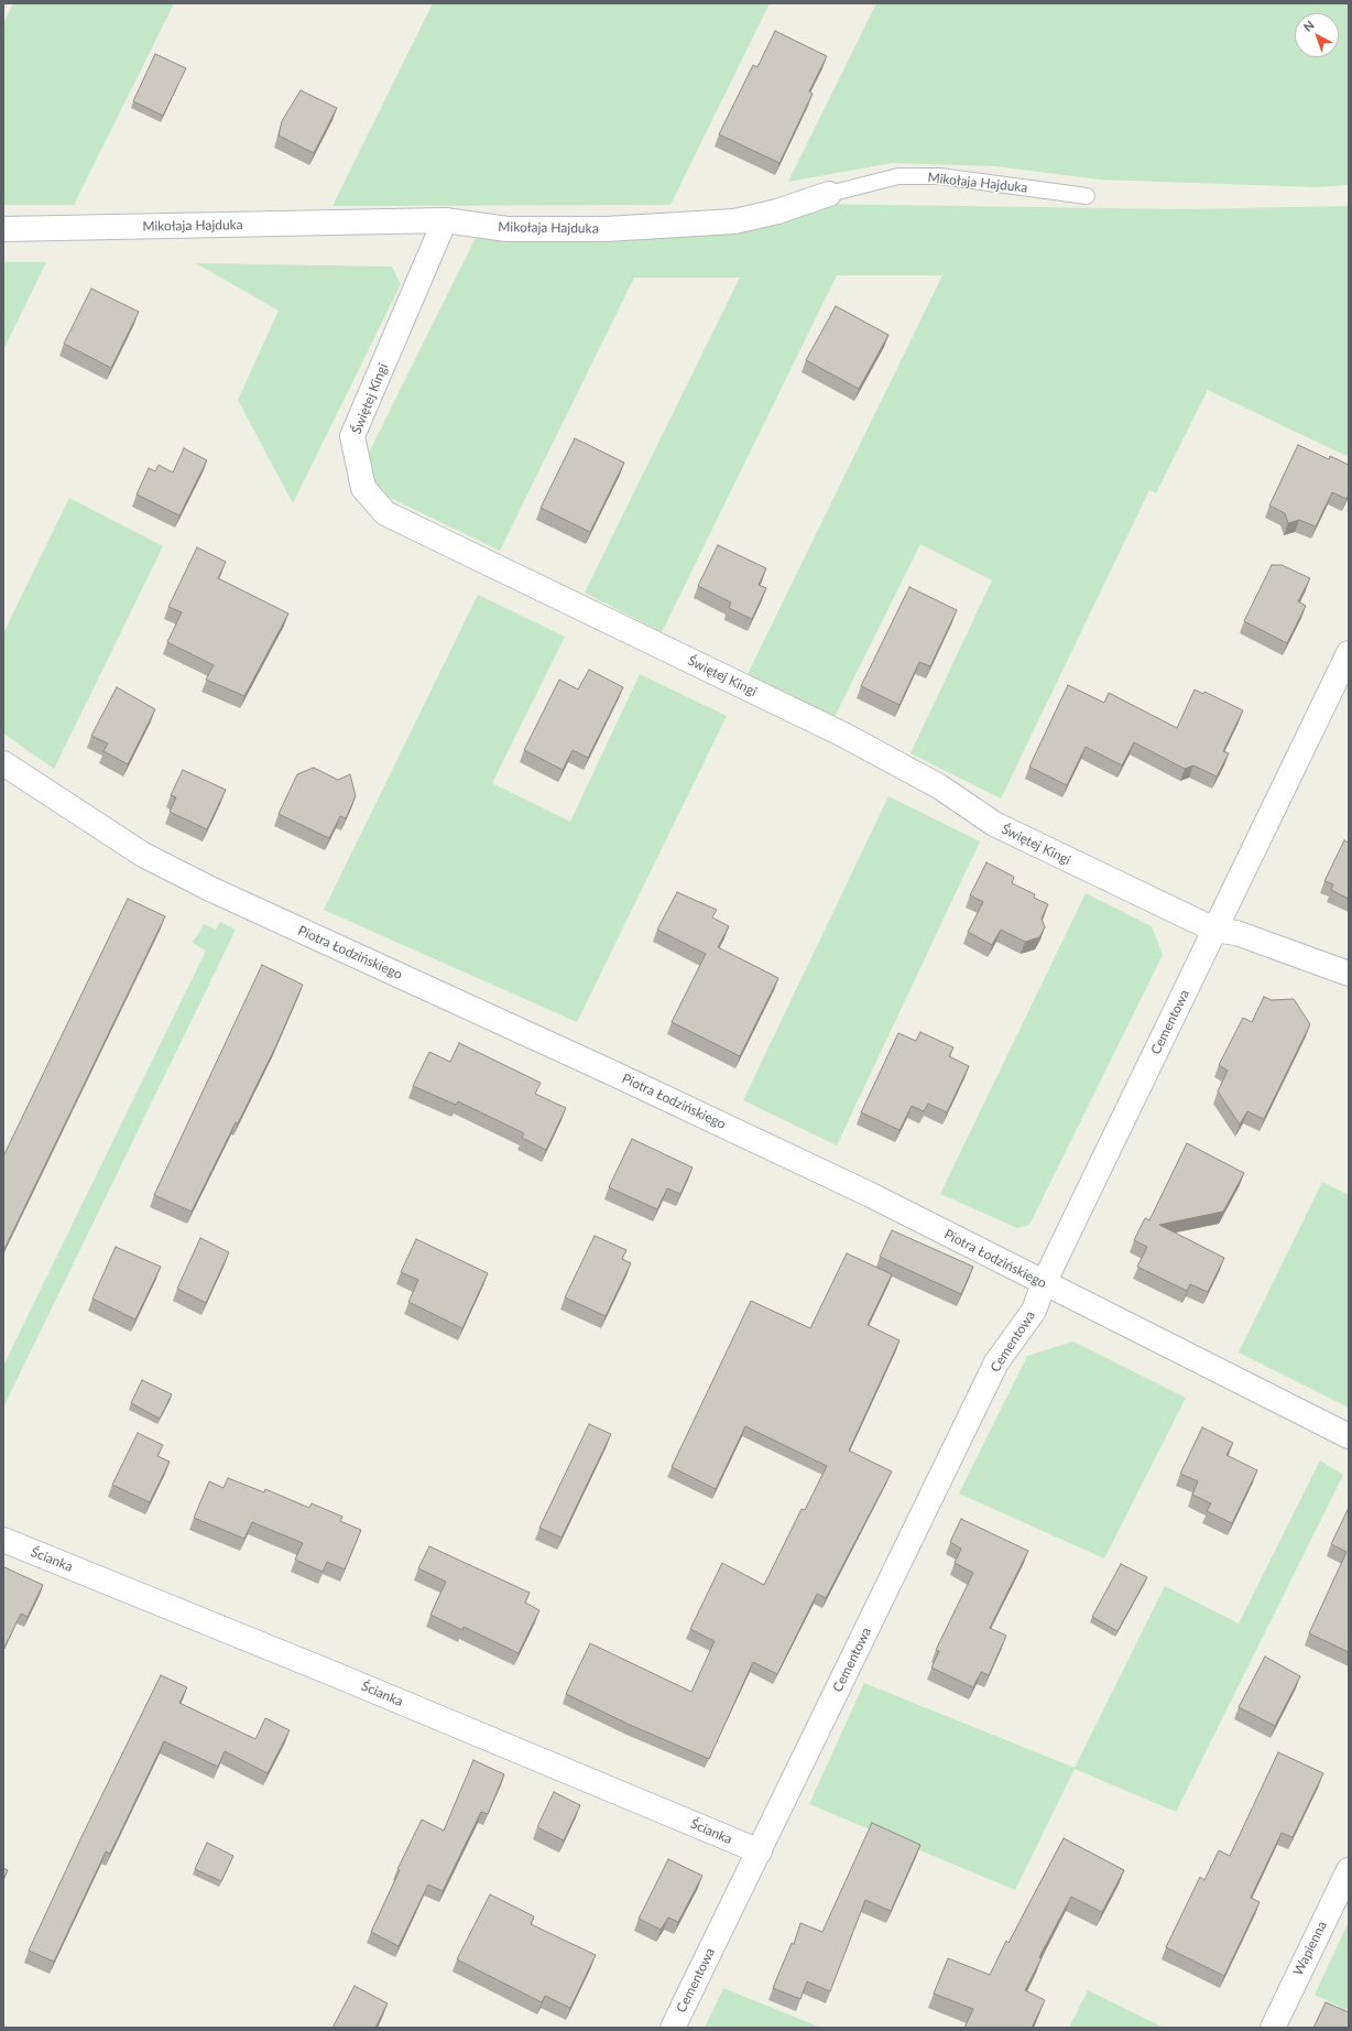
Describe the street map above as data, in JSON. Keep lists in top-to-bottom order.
{
  "streets": {
    "street": [
      "Mikołaja Hajduka",
      "Świętej Kingi",
      "Piotra Łodzińskiego",
      "Cementowa",
      "Ścianka",
      "Wapienna"
    ]
  },
  "crossings": [
    ["Mikołaja Hajduka", "Świętej Kingi"],
    ["Świętej Kingi", "Cementowa"],
    ["Piotra Łodzińskiego", "Cementowa"],
    ["Cementowa", "Ścianka"]
  ],
  "north": "top left"
}
